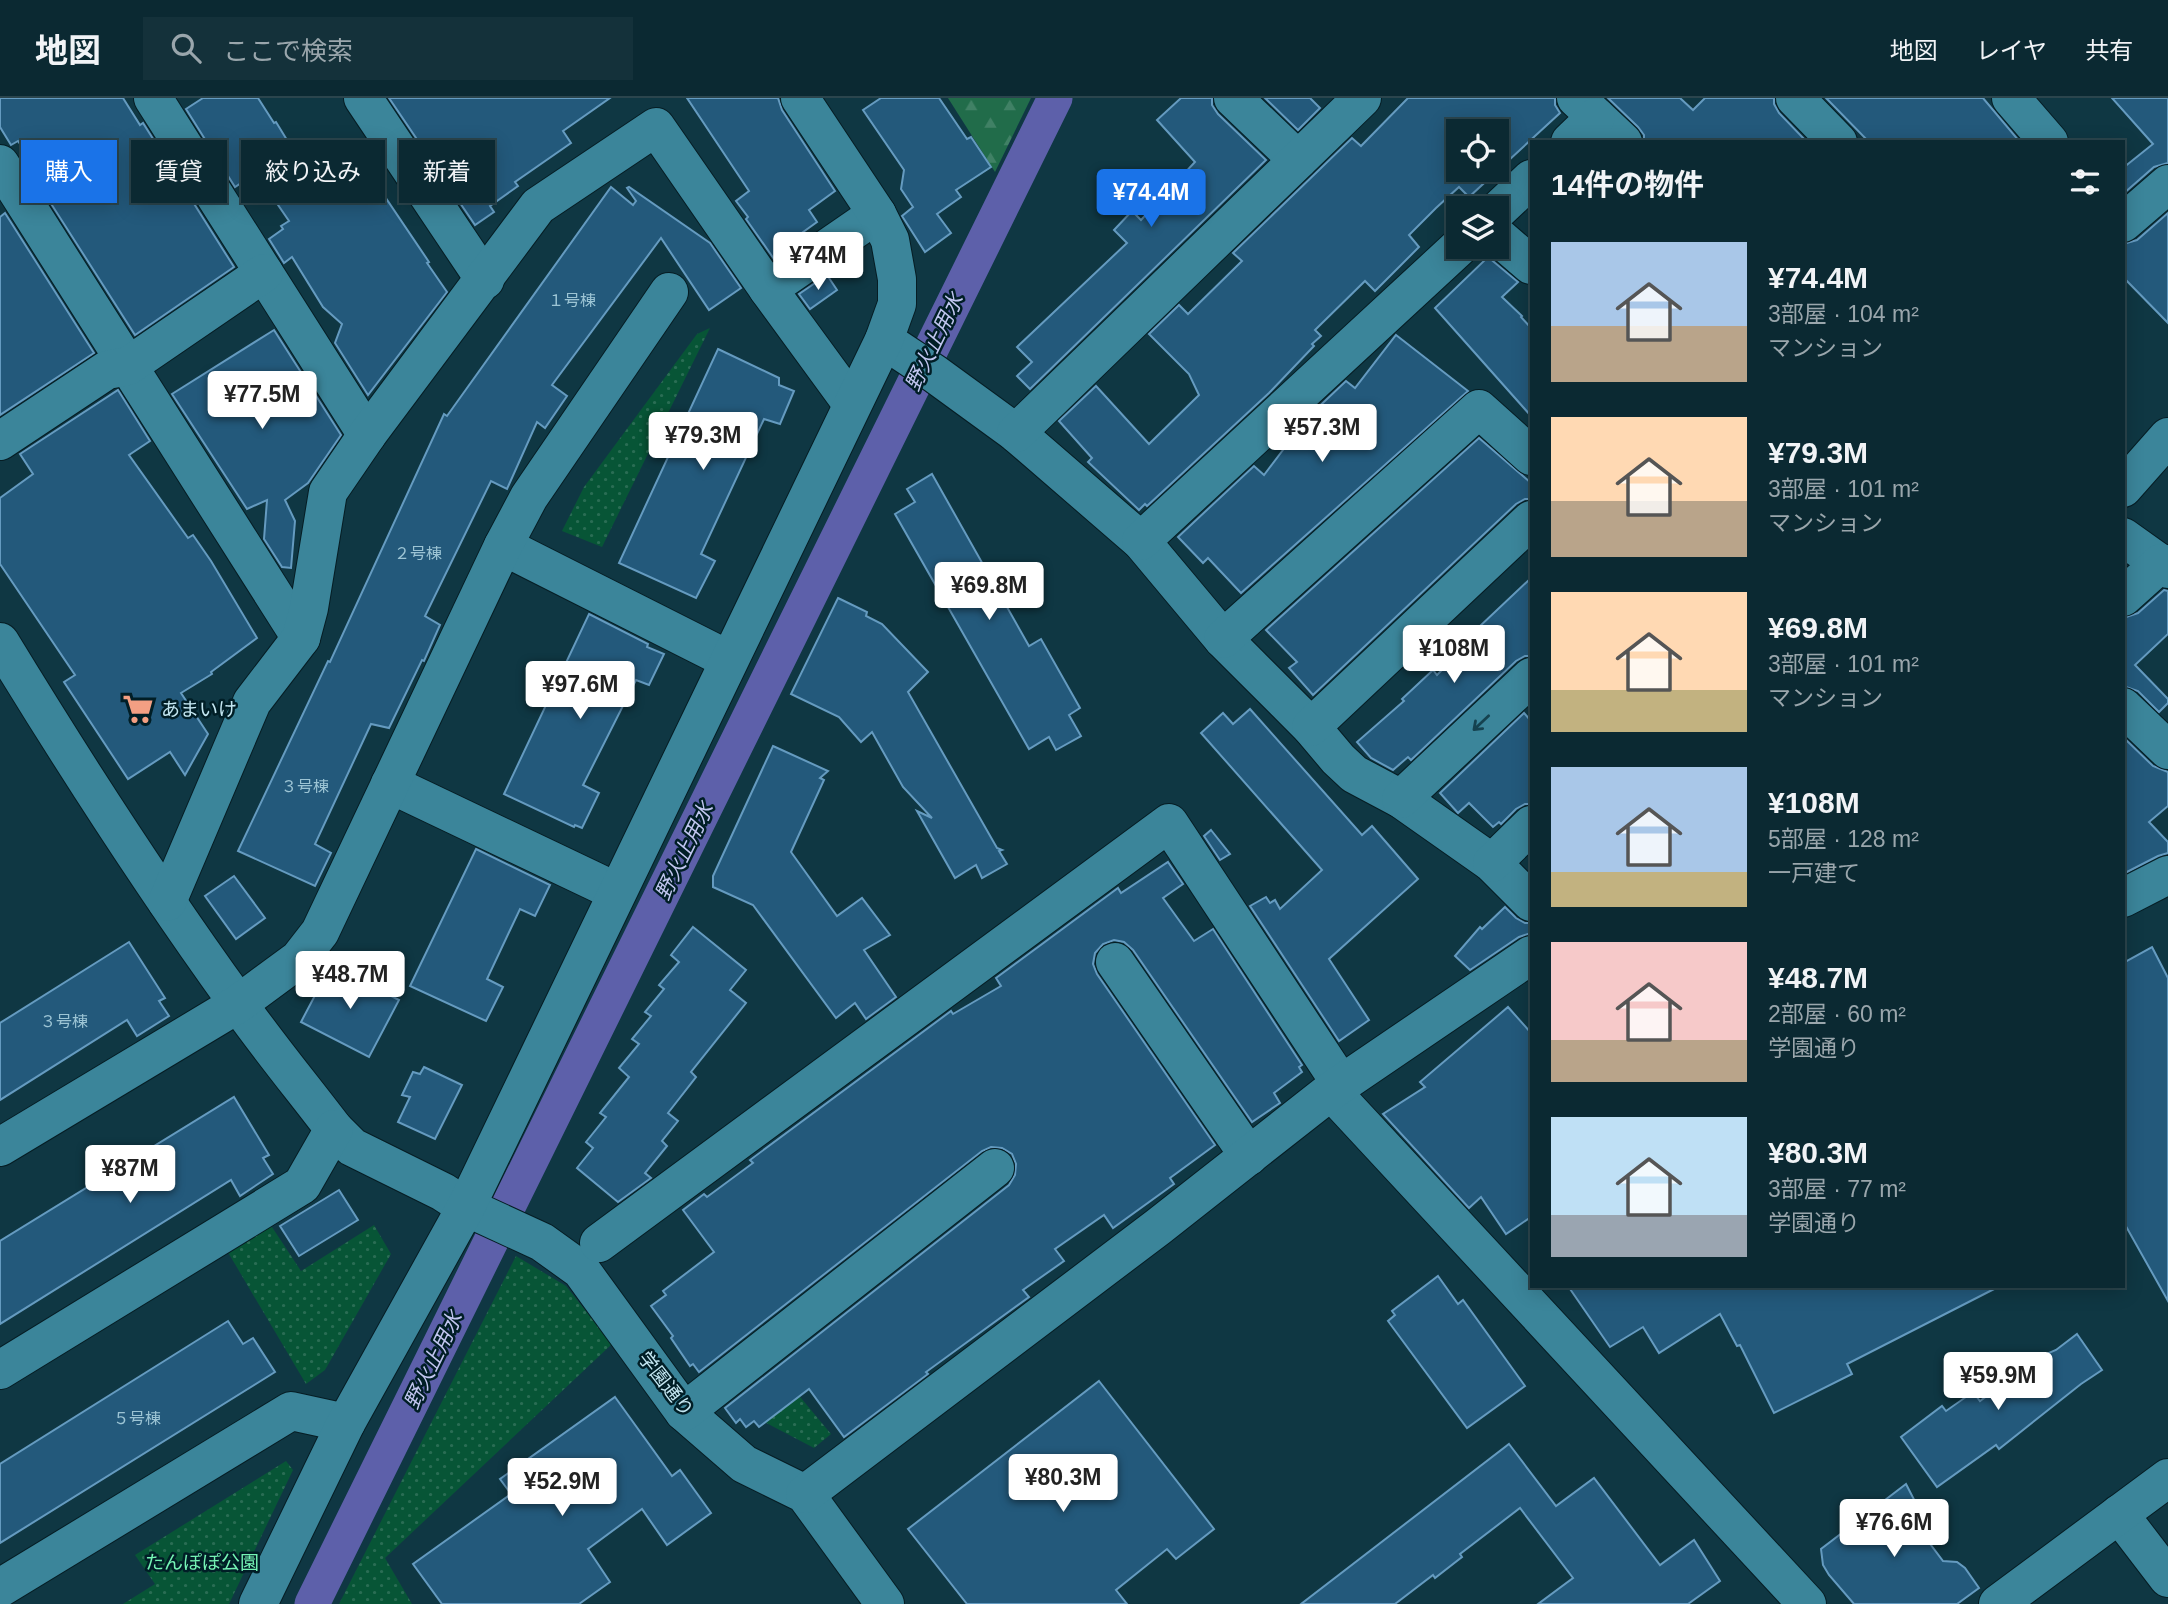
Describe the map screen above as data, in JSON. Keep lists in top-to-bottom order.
{
  "streets": {
    "street": ["学園通り"]
  },
  "water": ["野火止用水"],
  "parks": ["たんぽぽ公園"],
  "places": {
    "supermarket": ["あまいけ"]
  },
  "house_numbers": [
    "１号棟",
    "２号棟",
    "３号棟",
    "３号棟",
    "５号棟"
  ],
  "page": {
    "header": "地図",
    "search": "ここで検索",
    "nav": ["地図", "レイヤ", "共有"],
    "chip": [
      "購入",
      "賃貸",
      "絞り込み",
      "新着"
    ],
    "heading": "14件の物件",
    "price": [
      "¥74.4M",
      "¥74M",
      "¥77.5M",
      "¥57.3M",
      "¥79.3M",
      "¥69.8M",
      "¥108M",
      "¥97.6M",
      "¥48.7M",
      "¥87M",
      "¥59.9M",
      "¥80.3M",
      "¥52.9M",
      "¥76.6M"
    ],
    "list": [
      {
        "name": "¥74.4M",
        "note": "3部屋 · 104 m² · マンション"
      },
      {
        "name": "¥79.3M",
        "note": "3部屋 · 101 m² · マンション"
      },
      {
        "name": "¥69.8M",
        "note": "3部屋 · 101 m² · マンション"
      },
      {
        "name": "¥108M",
        "note": "5部屋 · 128 m² · 一戸建て"
      },
      {
        "name": "¥48.7M",
        "note": "2部屋 · 60 m² · 学園通り"
      },
      {
        "name": "¥80.3M",
        "note": "3部屋 · 77 m² · 学園通り"
      }
    ]
  }
}
